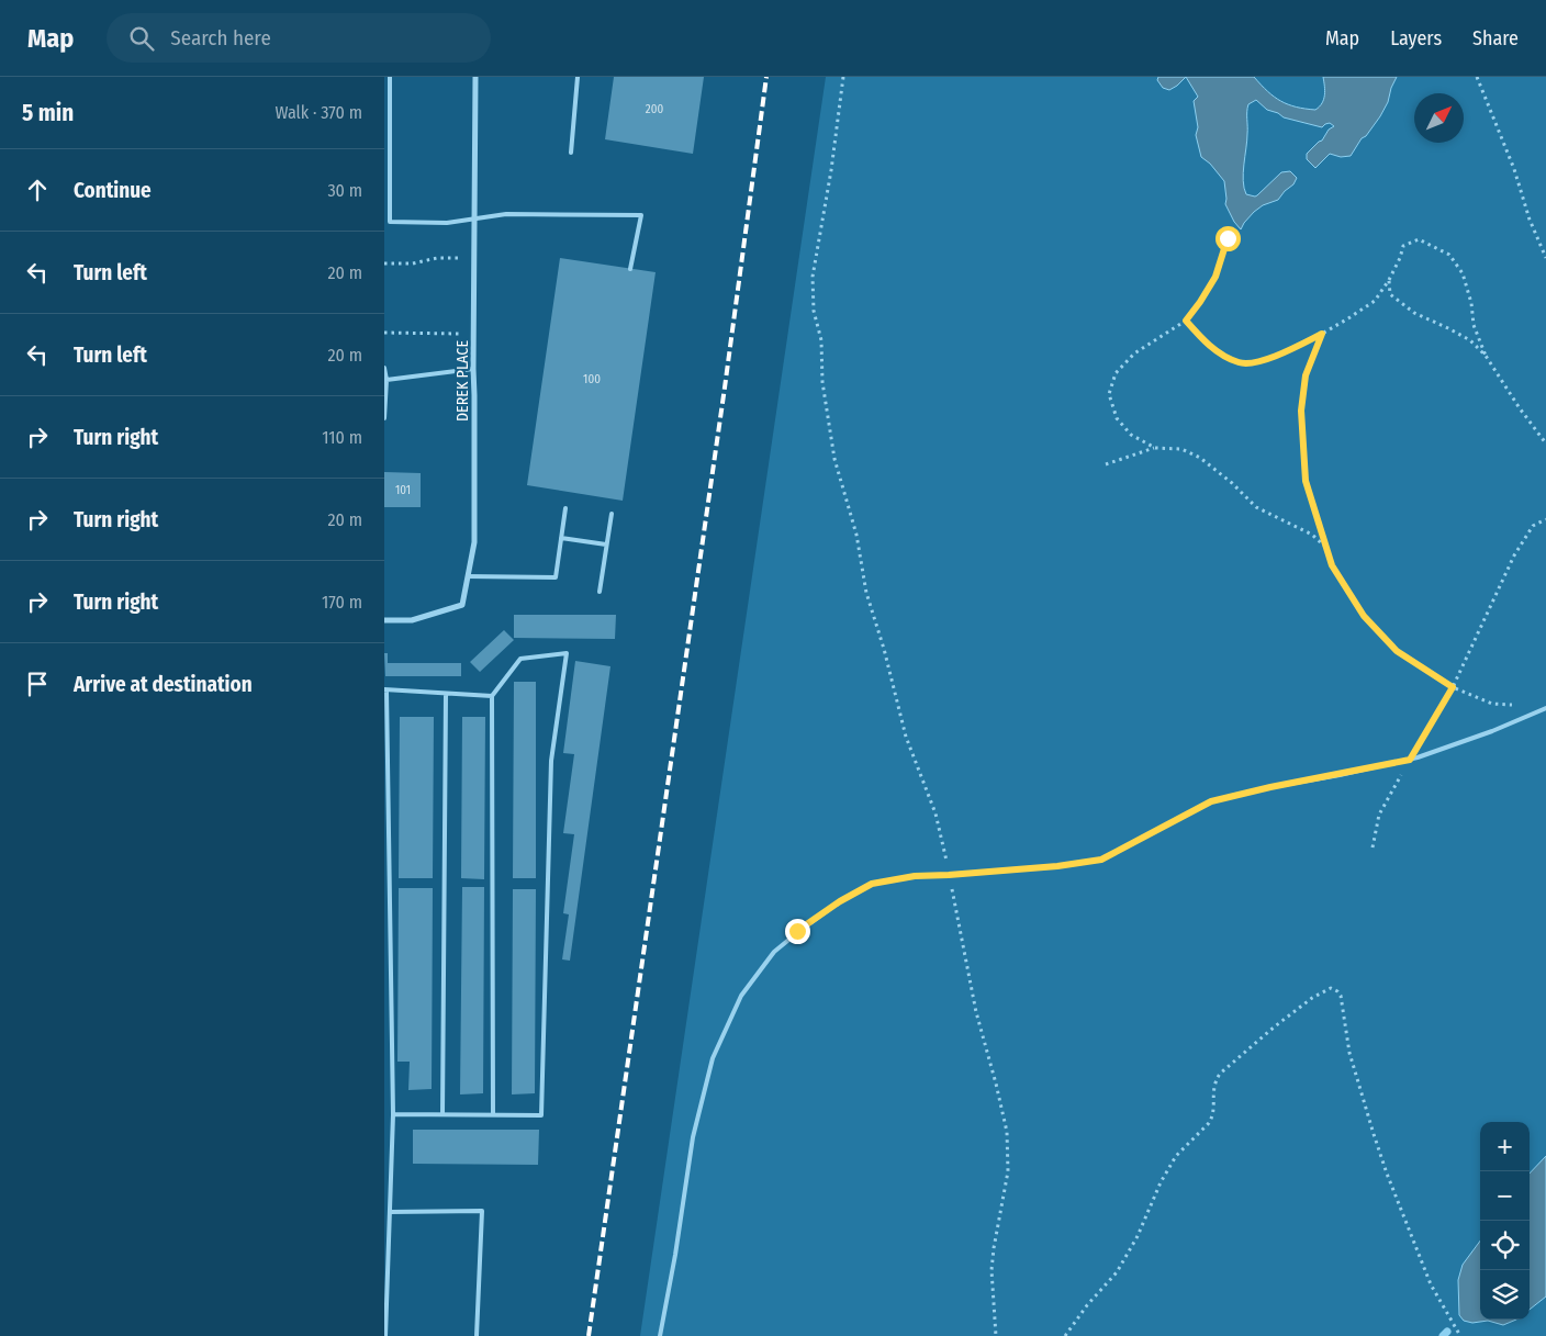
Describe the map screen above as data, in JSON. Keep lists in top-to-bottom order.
{
  "streets": {
    "street": ["DEREK PLACE"]
  },
  "house_numbers": ["200", "100", "101"],
  "north": "top right",
  "page": {
    "header": "Map",
    "search": "Search here",
    "nav": ["Map", "Layers", "Share"],
    "heading": ["5 min", "Walk · 370 m"],
    "list": [
      ["Continue", "30 m"],
      ["Turn left", "20 m"],
      ["Turn left", "20 m"],
      ["Turn right", "110 m"],
      ["Turn right", "20 m"],
      ["Turn right", "170 m"],
      "Arrive at destination"
    ],
    "map_buttons": ["+", "−"]
  }
}
